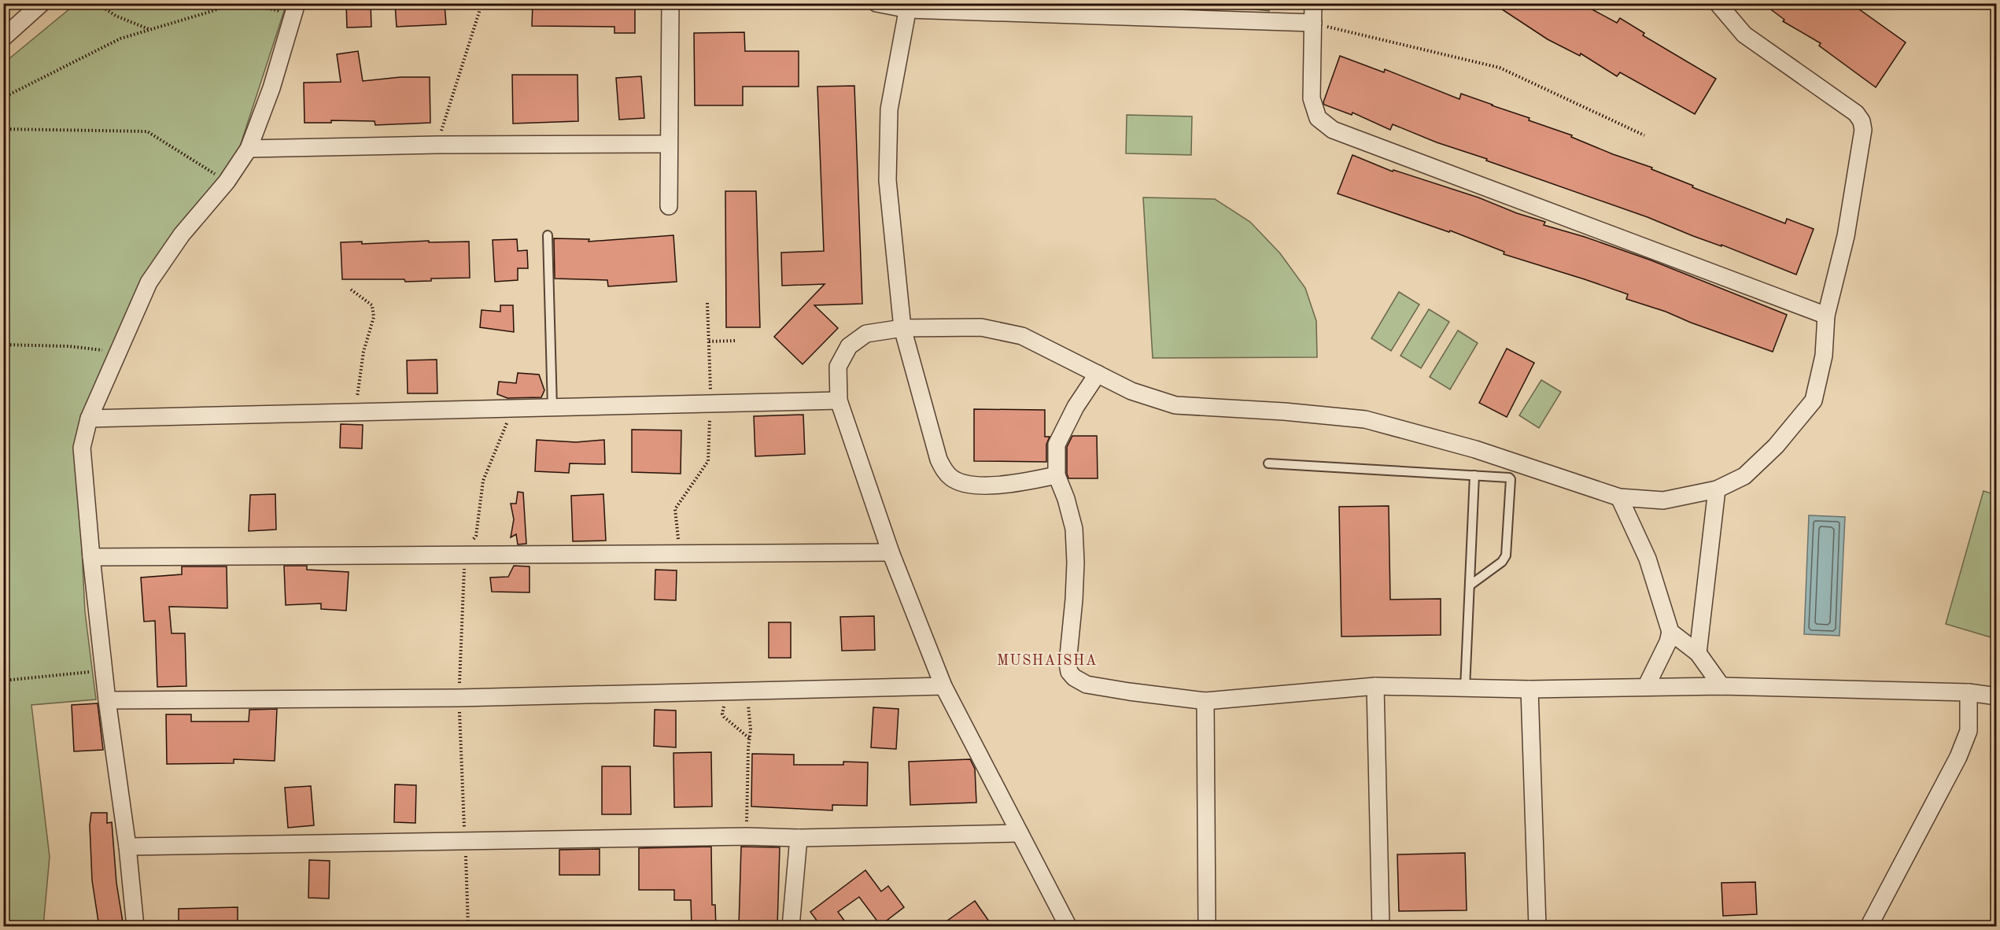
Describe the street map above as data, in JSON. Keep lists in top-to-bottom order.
{
  "districts": ["MUSHAISHA"]
}
